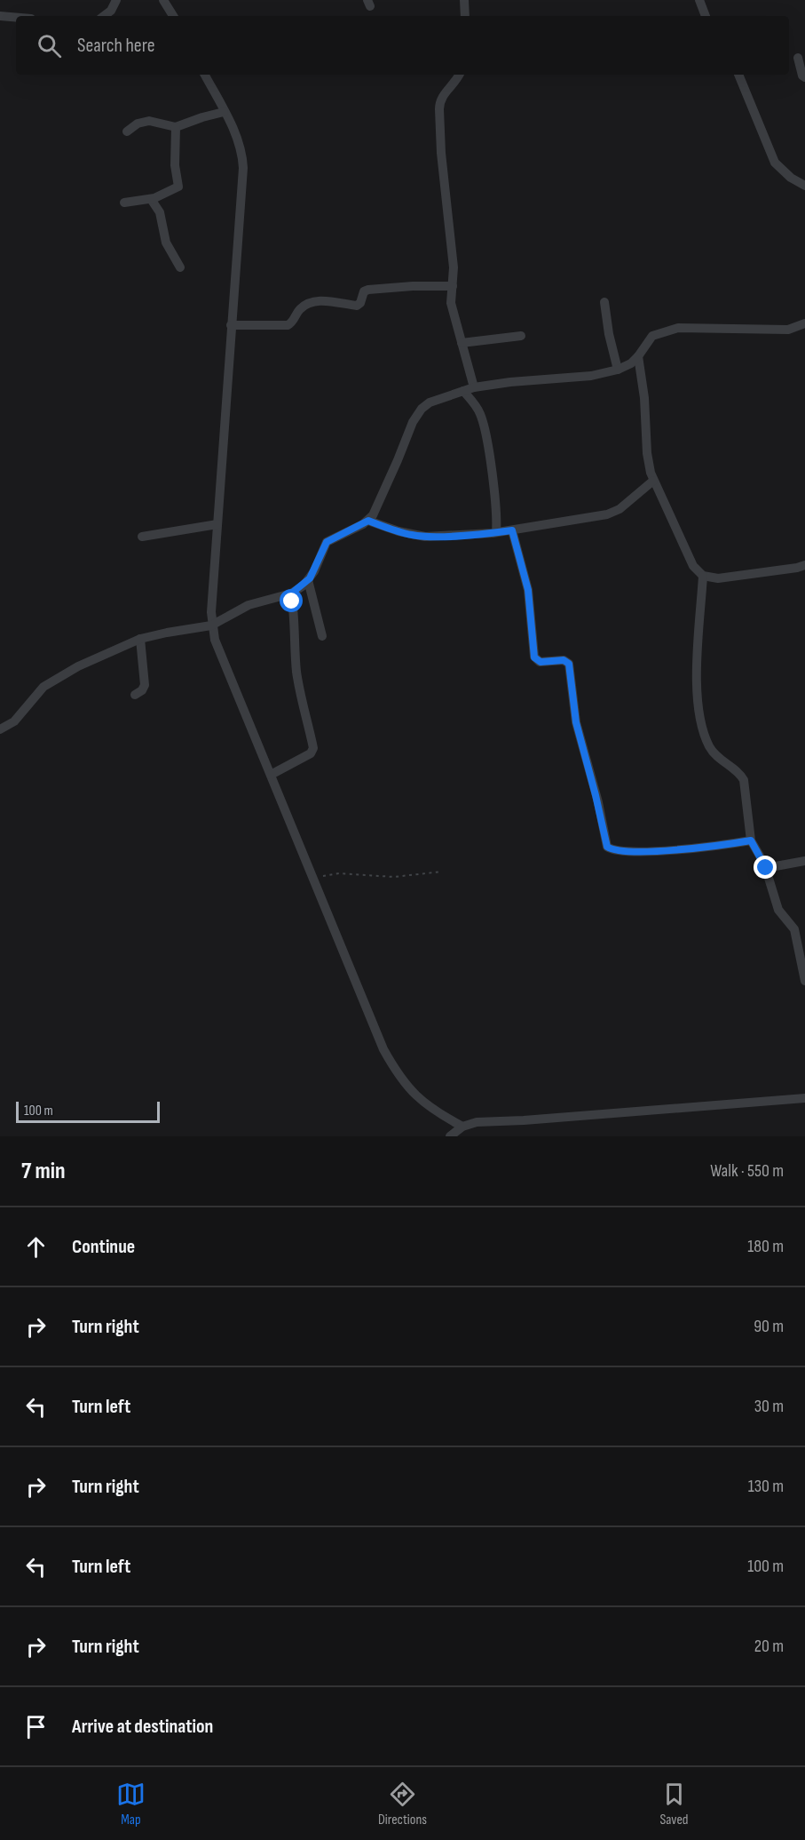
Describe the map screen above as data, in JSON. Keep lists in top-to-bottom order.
{
  "scale_bar": "100 m",
  "page": {
    "search": "Search here",
    "scale": "100 m",
    "heading": ["7 min", "Walk · 550 m"],
    "list": [
      ["Continue", "180 m"],
      ["Turn right", "90 m"],
      ["Turn left", "30 m"],
      ["Turn right", "130 m"],
      ["Turn left", "100 m"],
      ["Turn right", "20 m"],
      "Arrive at destination"
    ],
    "nav": ["Map", "Directions", "Saved"]
  }
}
